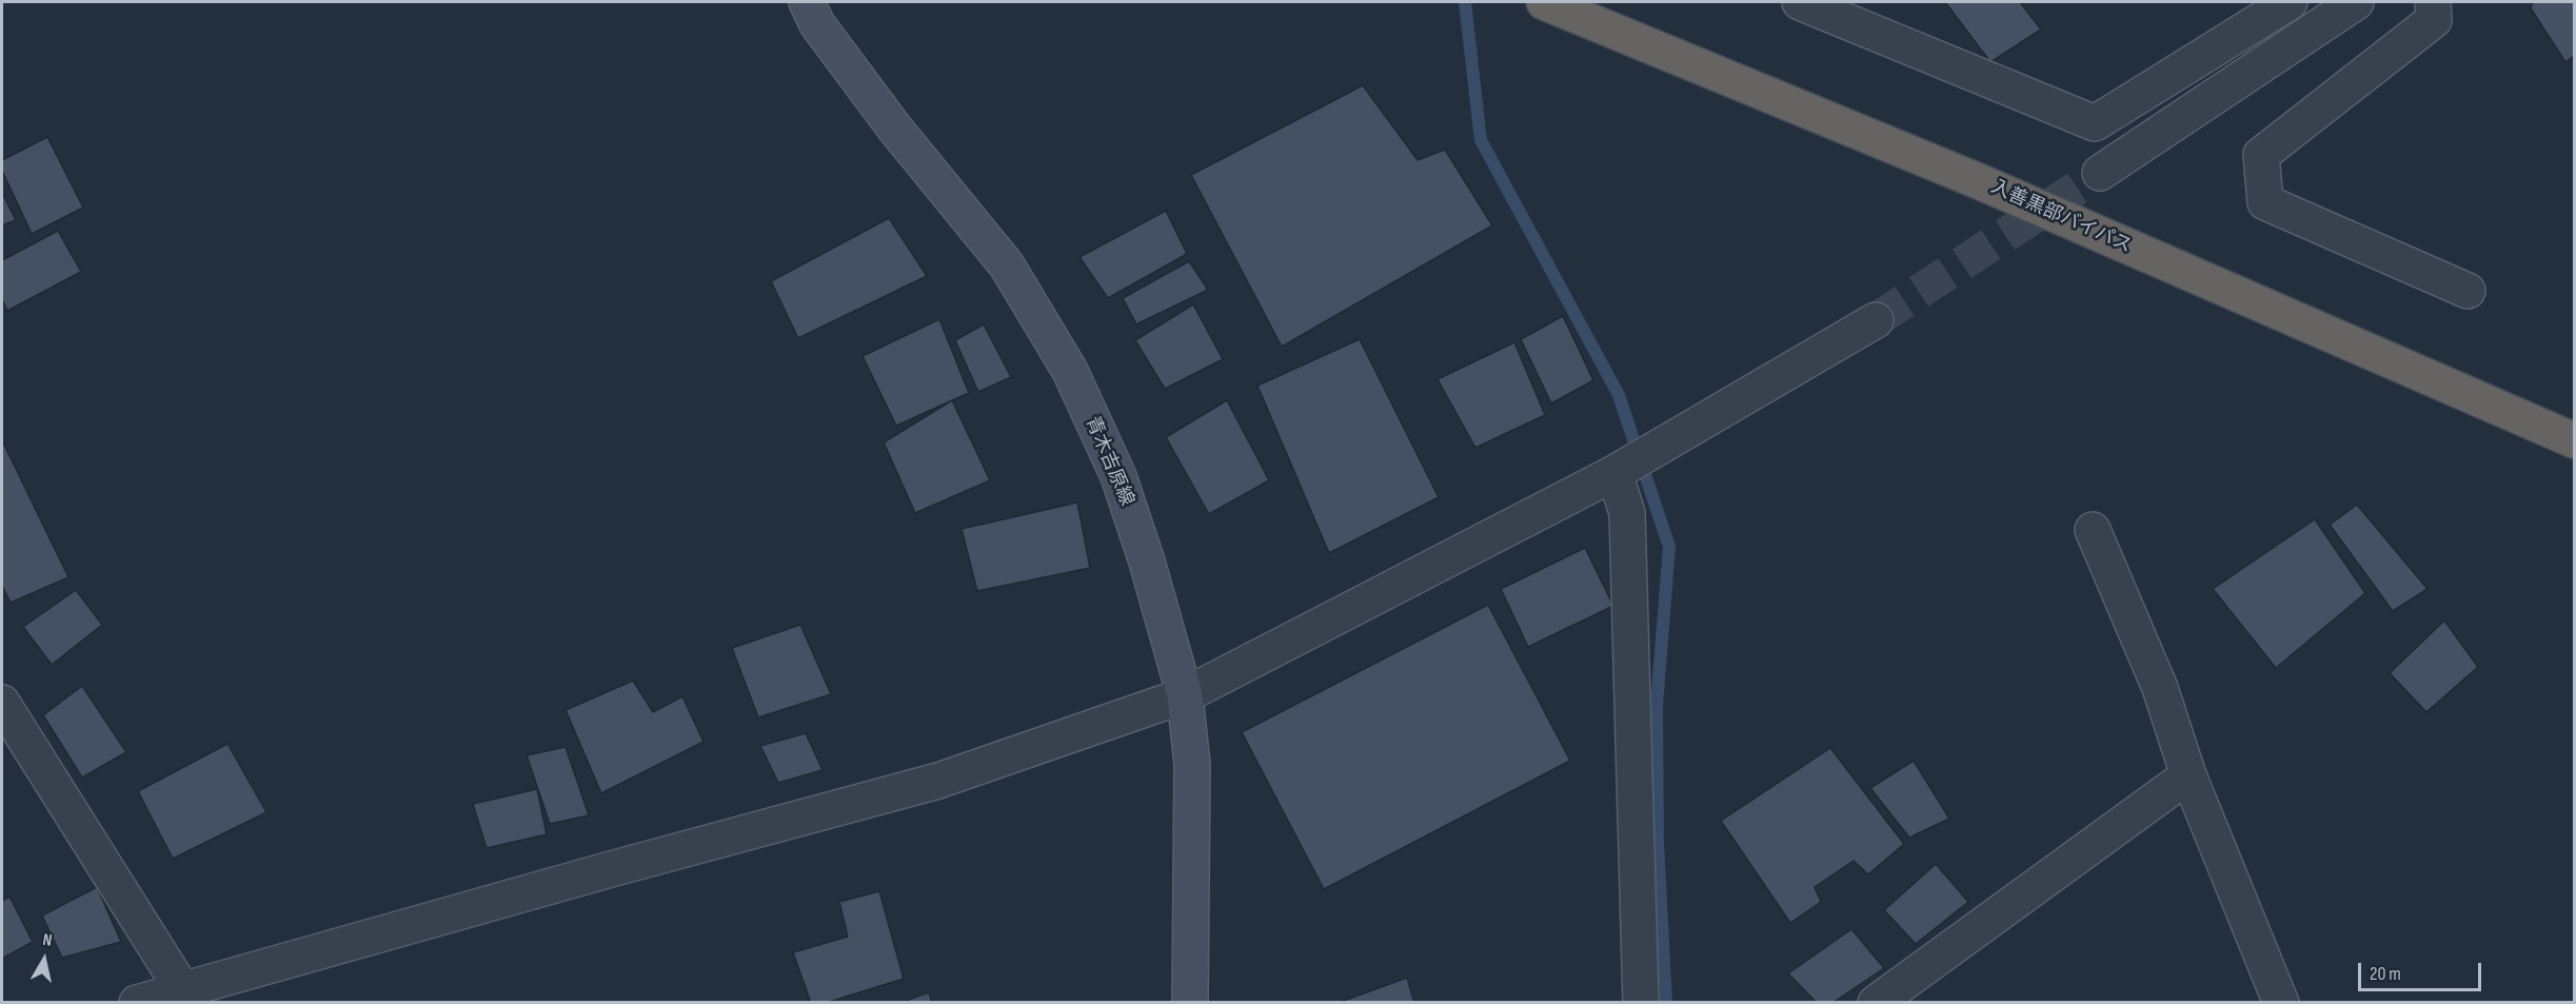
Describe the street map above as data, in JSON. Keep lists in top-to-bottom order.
{
  "streets": {
    "highway": ["入善黒部バイパス"],
    "main road": ["青木吉原線"]
  },
  "scale_bar": "20 m",
  "north": "top"
}
